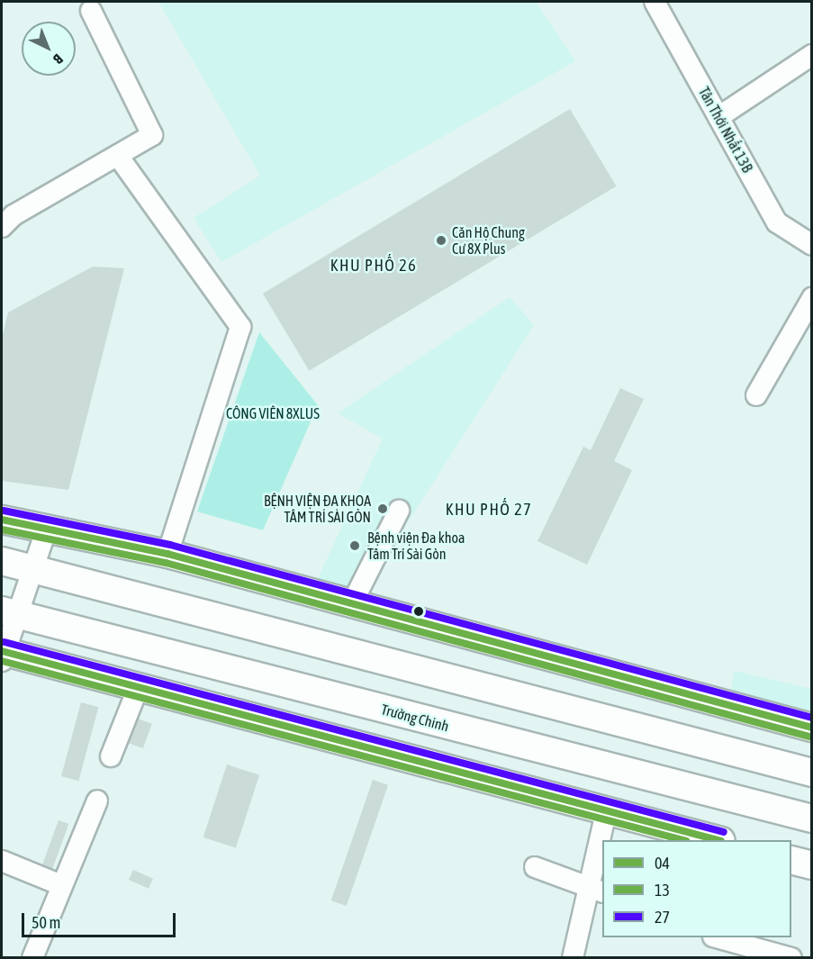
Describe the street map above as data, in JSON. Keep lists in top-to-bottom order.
{
  "streets": {
    "main road": ["Trường Chinh"],
    "street": ["Tân Thới Nhất 13B"]
  },
  "districts": ["KHU PHỐ 26", "KHU PHỐ 27"],
  "parks": ["CÔNG VIÊN 8XLUS"],
  "places": ["Căn Hộ Chung Cư 8X Plus", "BỆNH VIỆN ĐA KHOA TÂM TRÍ SÀI GÒN", "Bệnh viện Đa khoa Tâm Trí Sài Gòn"],
  "lines": ["transit line 27", "transit line 04", "transit line 13"],
  "legend": ["04", "13", "27"],
  "scale_bar": "50 m",
  "north": "bottom right"
}
